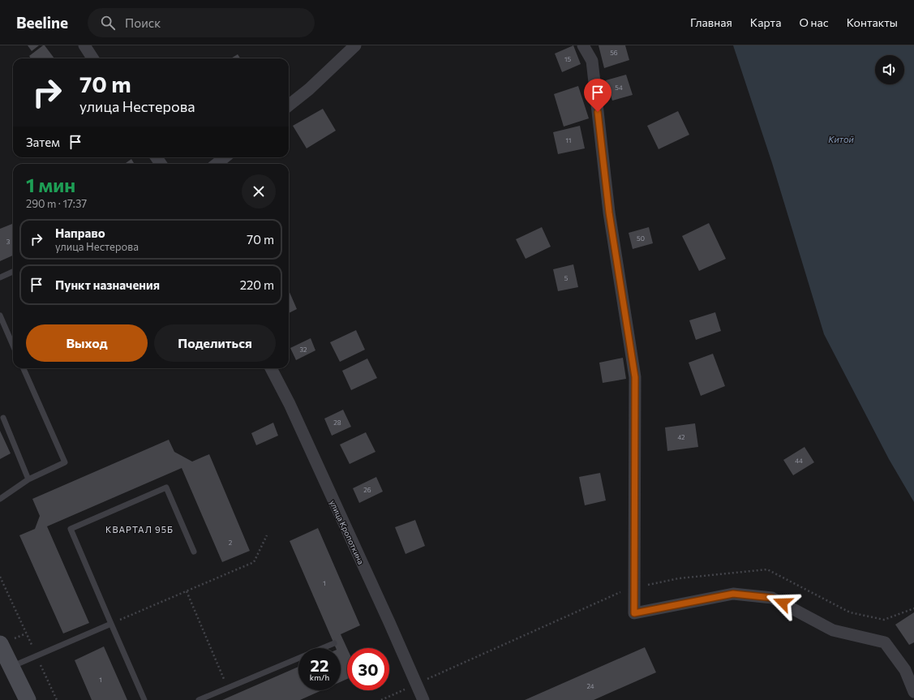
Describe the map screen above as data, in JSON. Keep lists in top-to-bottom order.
{
  "streets": {
    "street": ["улица Кропоткина"]
  },
  "districts": ["КВАРТАЛ 95Б"],
  "water": ["Китой"],
  "house_numbers": [
    "56",
    "15",
    "54",
    "11",
    "50",
    "3",
    "5",
    "32",
    "28",
    "42",
    "44",
    "26",
    "2",
    "1",
    "1",
    "24"
  ],
  "page": {
    "header": "Beeline",
    "search": "Поиск",
    "nav": [
      "Главная",
      "Карта",
      "О нас",
      "Контакты"
    ],
    "turn": ["70 m", "улица Нестерова"],
    "then": "Затем",
    "heading": ["1 мин", "290 m · 17:37"],
    "list": [
      {
        "name": "Направо",
        "note": "улица Нестерова",
        "value": "70 m"
      },
      {
        "name": "Пункт назначения",
        "value": "220 m"
      }
    ],
    "buttons": ["Выход", "Поделиться"],
    "speed": "22 km/h",
    "limit": "30"
  }
}
